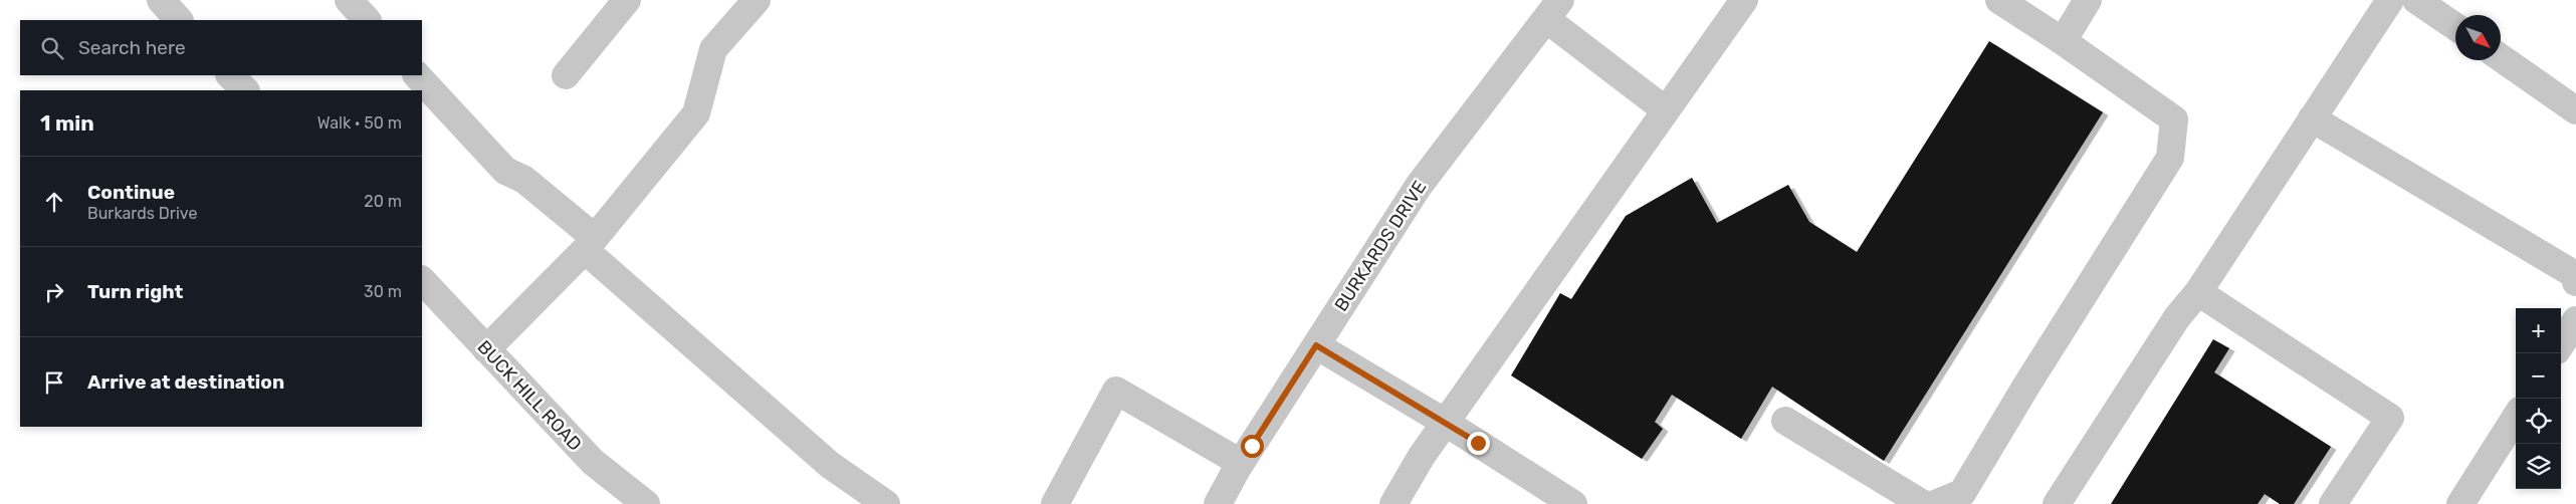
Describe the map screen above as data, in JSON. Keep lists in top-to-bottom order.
{
  "streets": {
    "street": ["BURKARDS DRIVE", "BUCK HILL ROAD"]
  },
  "north": "bottom right",
  "page": {
    "search": "Search here",
    "heading": ["1 min", "Walk · 50 m"],
    "list": [
      ["Continue", "Burkards Drive", "20 m"],
      ["Turn right", "30 m"],
      "Arrive at destination"
    ],
    "map_buttons": ["+", "−"]
  }
}
